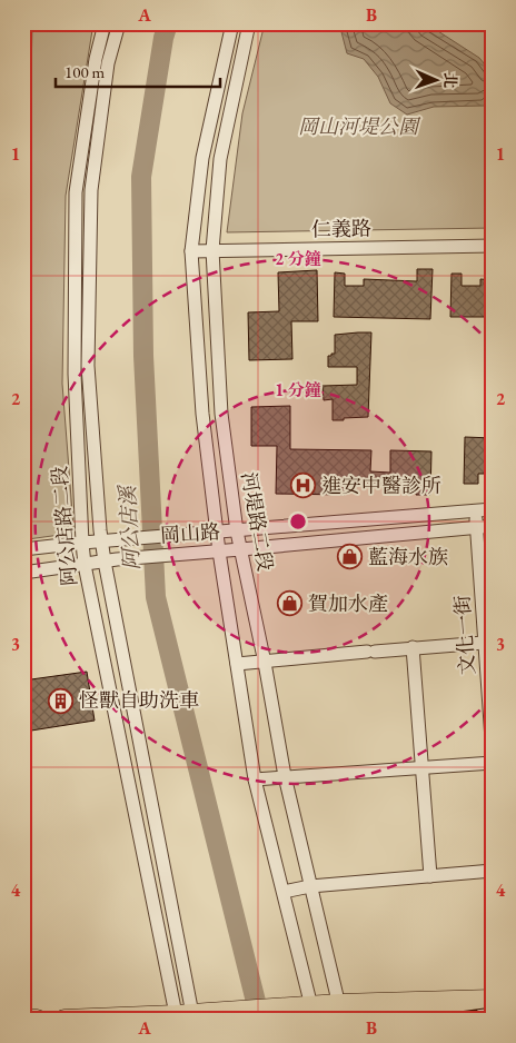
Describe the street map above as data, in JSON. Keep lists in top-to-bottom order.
{
  "streets": {
    "street": [
      "仁義路",
      "河堤路二段",
      "阿公店路二段",
      "岡山路",
      "文化一街"
    ]
  },
  "crossings": [
    ["仁義路", "河堤路二段"],
    ["河堤路二段", "岡山路"],
    ["阿公店路二段", "岡山路"],
    ["岡山路", "文化一街"]
  ],
  "water": ["阿公店溪"],
  "parks": ["岡山河堤公園"],
  "places": {
    "hospital": ["進安中醫診所"],
    "shop": ["藍海水族", "賀加水產"],
    "building": ["怪獸自助洗車"]
  },
  "scale_bar": "100 m",
  "north": "right",
  "grid": {
    "columns": ["A", "B"],
    "rows": [
      "1",
      "2",
      "3",
      "4"
    ]
  },
  "rings": ["2 分鐘", "1 分鐘"]
}
